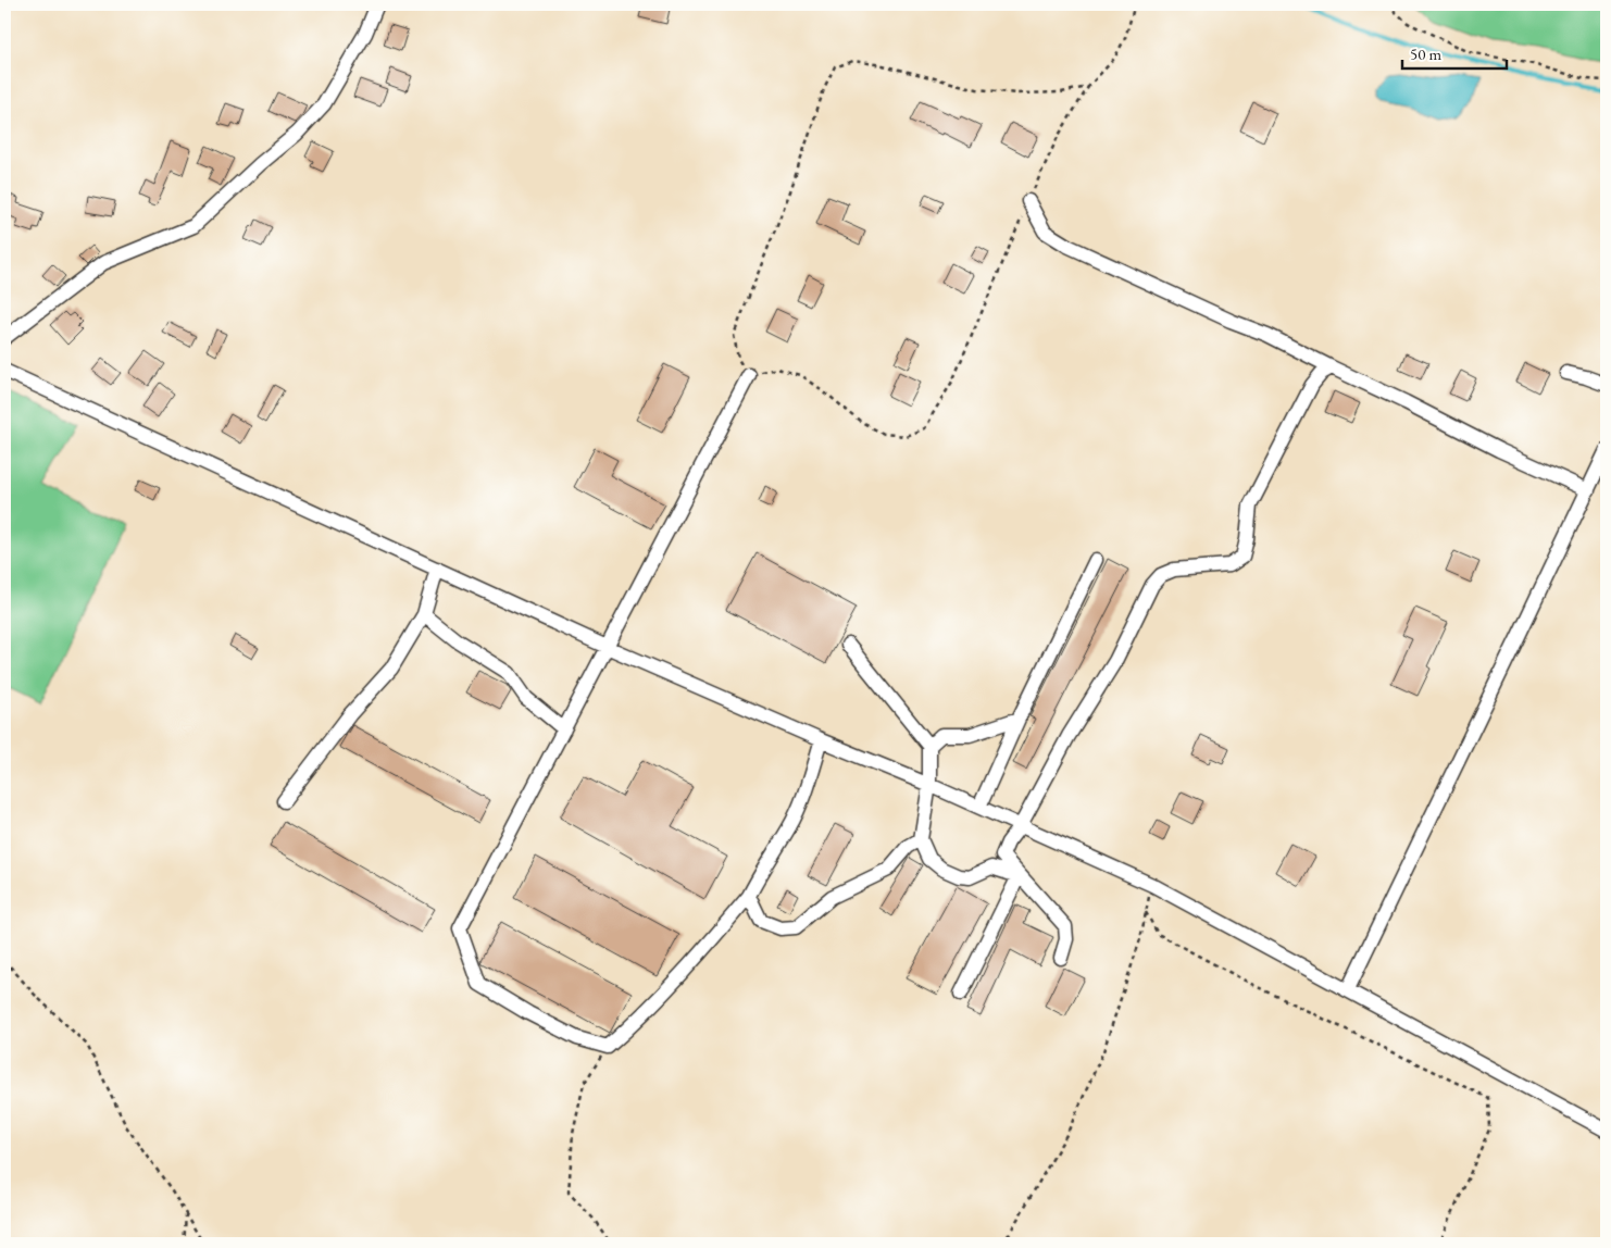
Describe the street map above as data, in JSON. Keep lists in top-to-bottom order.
{
  "scale_bar": "50 m"
}
